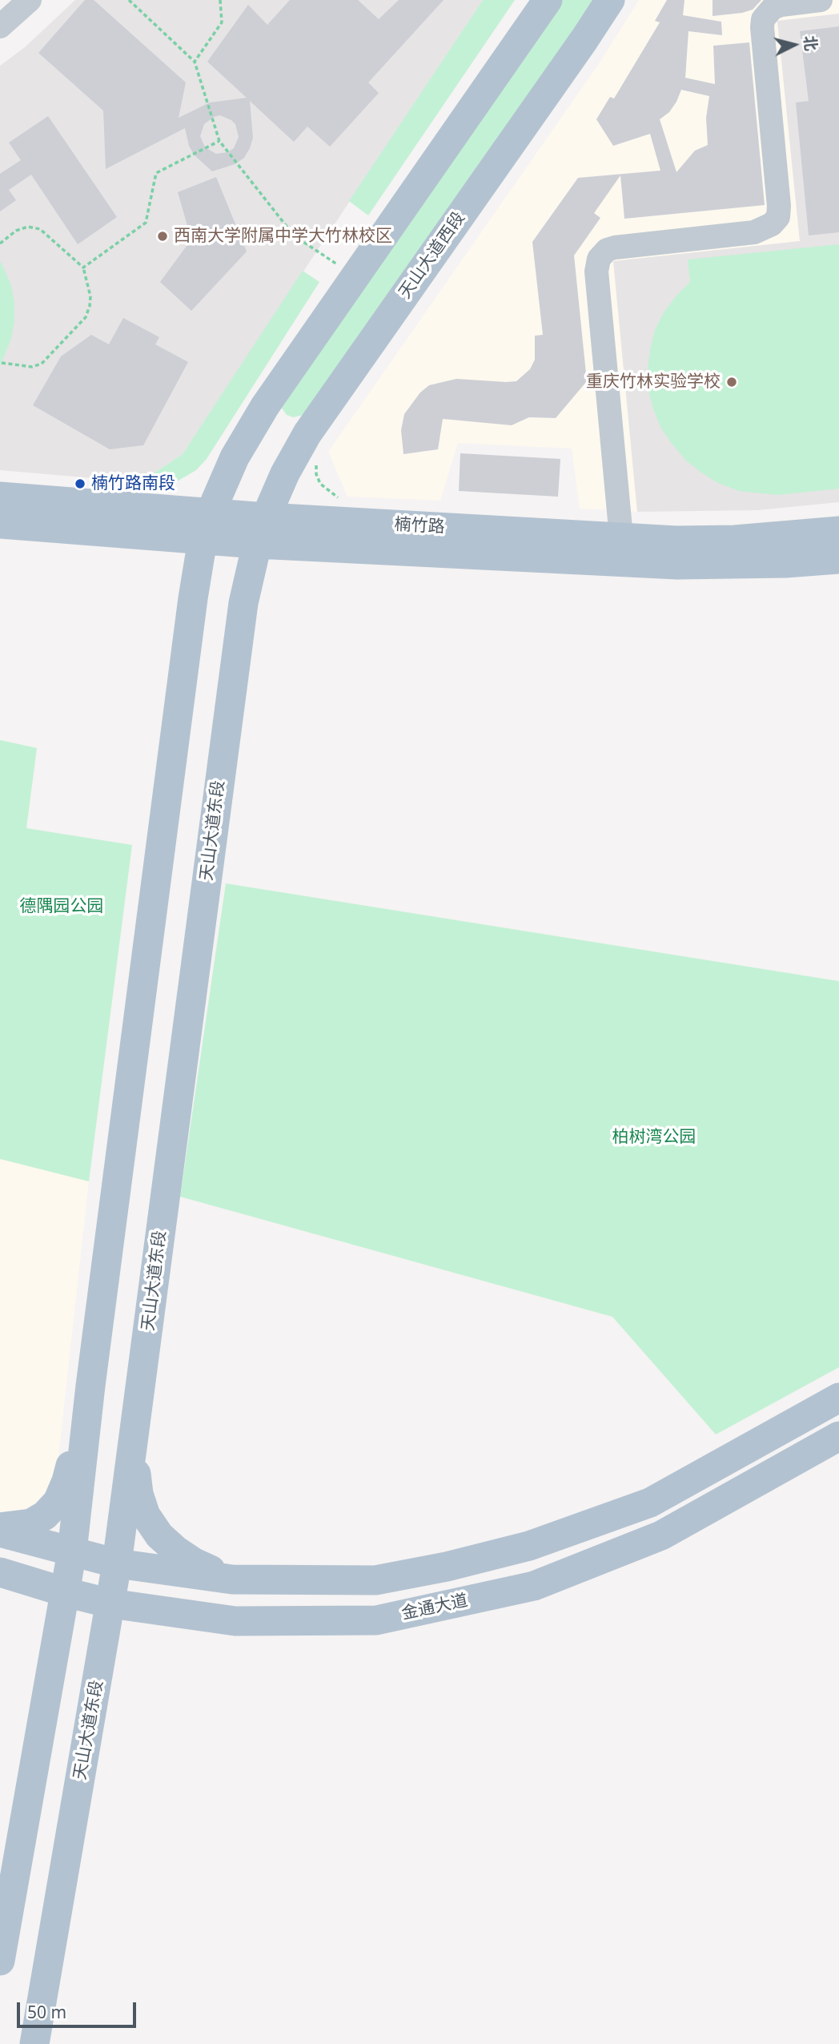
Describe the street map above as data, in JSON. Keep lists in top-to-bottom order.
{
  "streets": {
    "main road": [
      "天山大道西段",
      "楠竹路",
      "天山大道东段",
      "金通大道"
    ]
  },
  "crossings": [
    ["天山大道西段", "楠竹路"],
    ["天山大道西段", "天山大道东段"],
    ["楠竹路", "天山大道东段"],
    ["天山大道东段", "金通大道"]
  ],
  "parks": ["德隅园公园", "柏树湾公园"],
  "places": ["西南大学附属中学大竹林校区", "重庆竹林实验学校", "楠竹路南段"],
  "scale_bar": "50 m",
  "north": "right"
}
